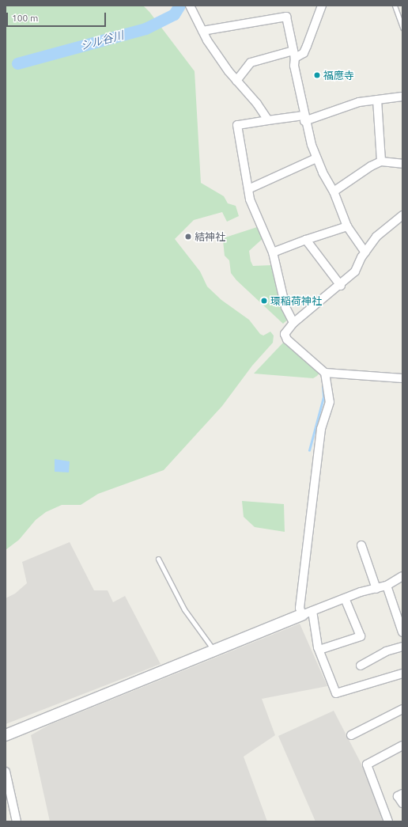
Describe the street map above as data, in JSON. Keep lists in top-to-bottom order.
{
  "water": ["シル谷川"],
  "places": ["福應寺", "結神社", "環稲荷神社"],
  "scale_bar": "100 m"
}
